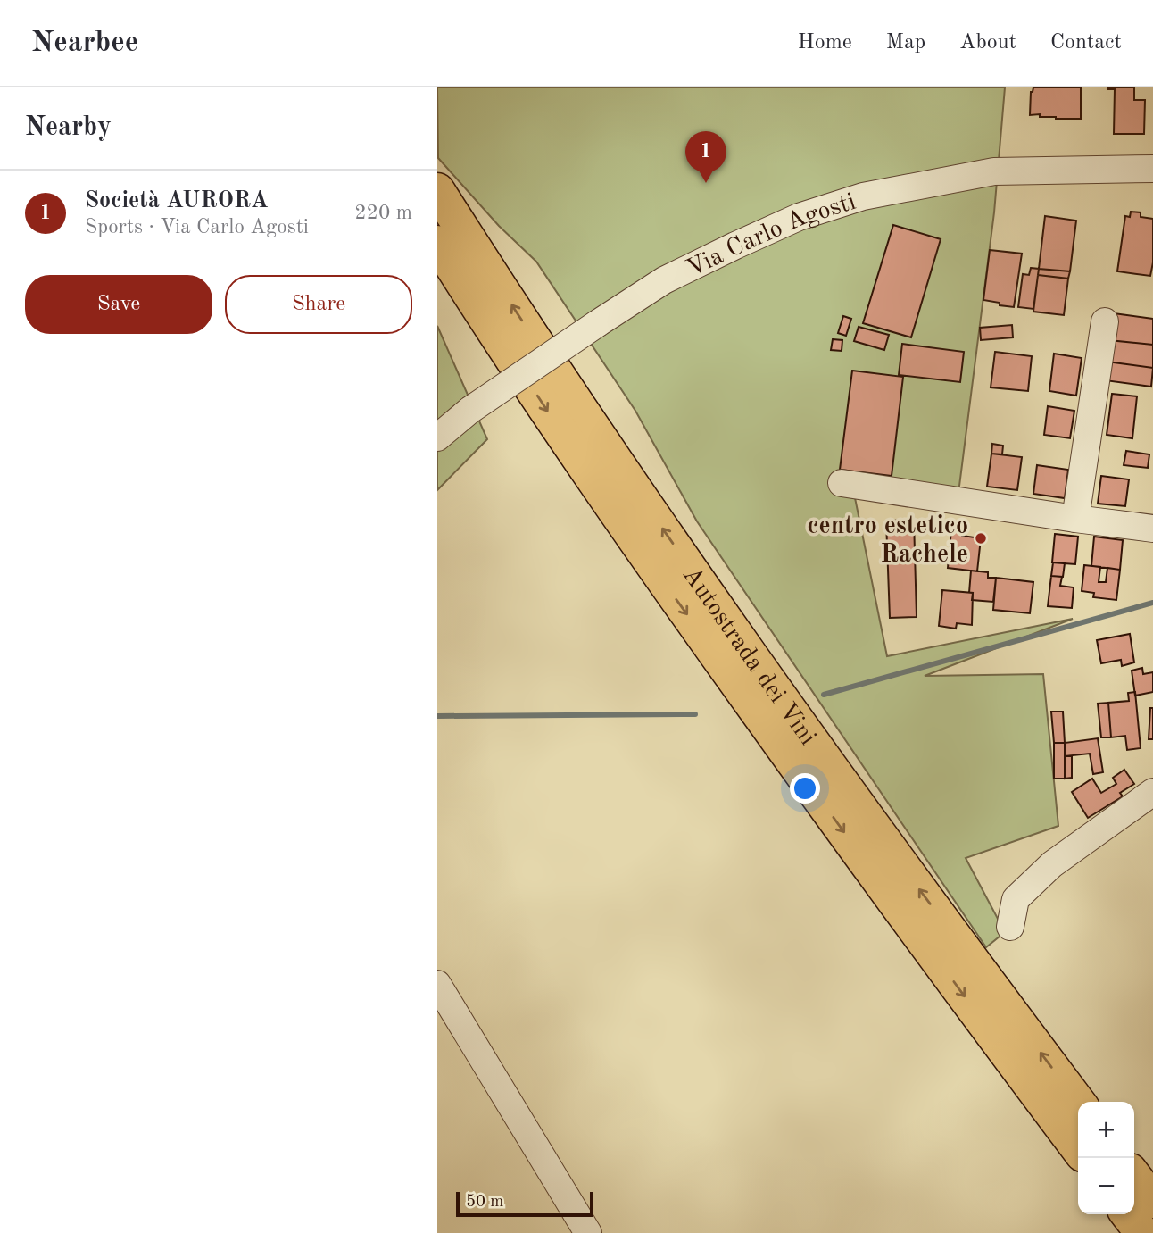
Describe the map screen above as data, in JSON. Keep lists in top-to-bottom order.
{
  "streets": {
    "highway": ["Autostrada dei Vini"],
    "street": ["Via Carlo Agosti"]
  },
  "places": ["centro estetico Rachele"],
  "scale_bar": "50 m",
  "page": {
    "header": "Nearbee",
    "nav": [
      "Home",
      "Map",
      "About",
      "Contact"
    ],
    "heading": "Nearby",
    "pins": "1",
    "list": [
      {
        "mark": "1",
        "name": "Società AURORA",
        "note": "Sports · Via Carlo Agosti",
        "value": "220 m"
      }
    ],
    "buttons": ["Save", "Share"],
    "map_buttons": ["+", "−"],
    "scale": "50 m"
  }
}
